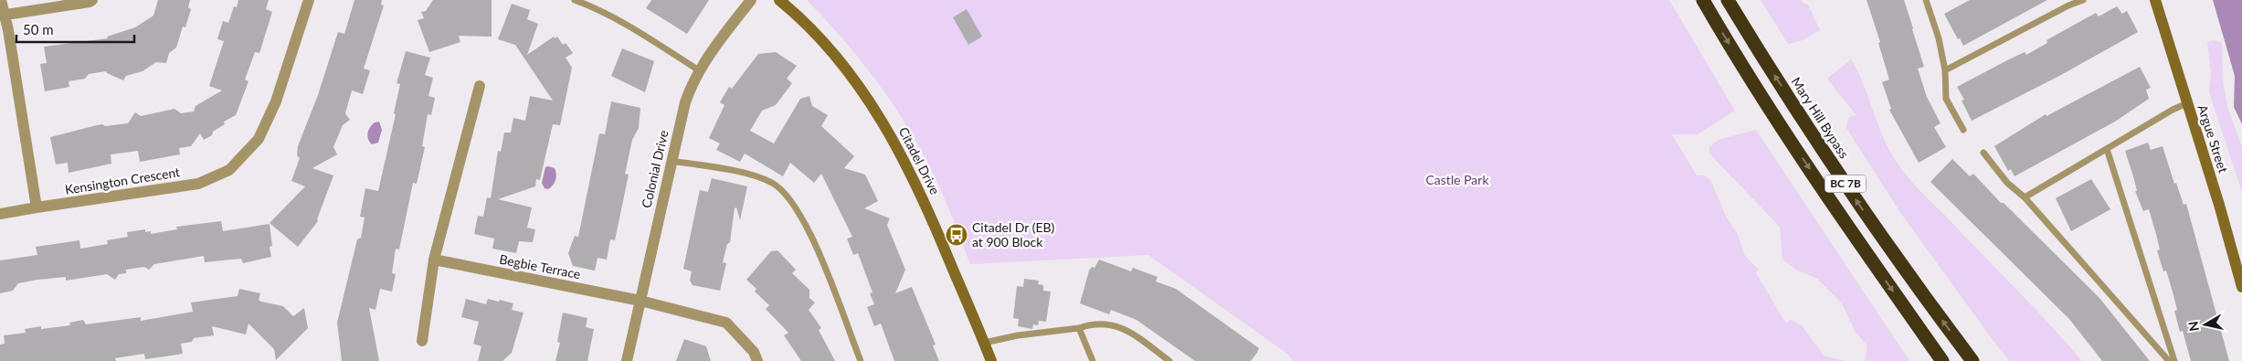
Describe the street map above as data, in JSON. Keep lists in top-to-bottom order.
{
  "streets": {
    "highway": ["Mary Hill Bypass", "BC 7B"],
    "street": [
      "Argue Street",
      "Citadel Drive",
      "Colonial Drive",
      "Kensington Crescent",
      "Begbie Terrace"
    ]
  },
  "crossings": [
    ["Colonial Drive", "Begbie Terrace"]
  ],
  "parks": ["Castle Park"],
  "places": {
    "bus stop": ["Citadel Dr (EB) at 900 Block"]
  },
  "scale_bar": "50 m",
  "north": "left"
}
